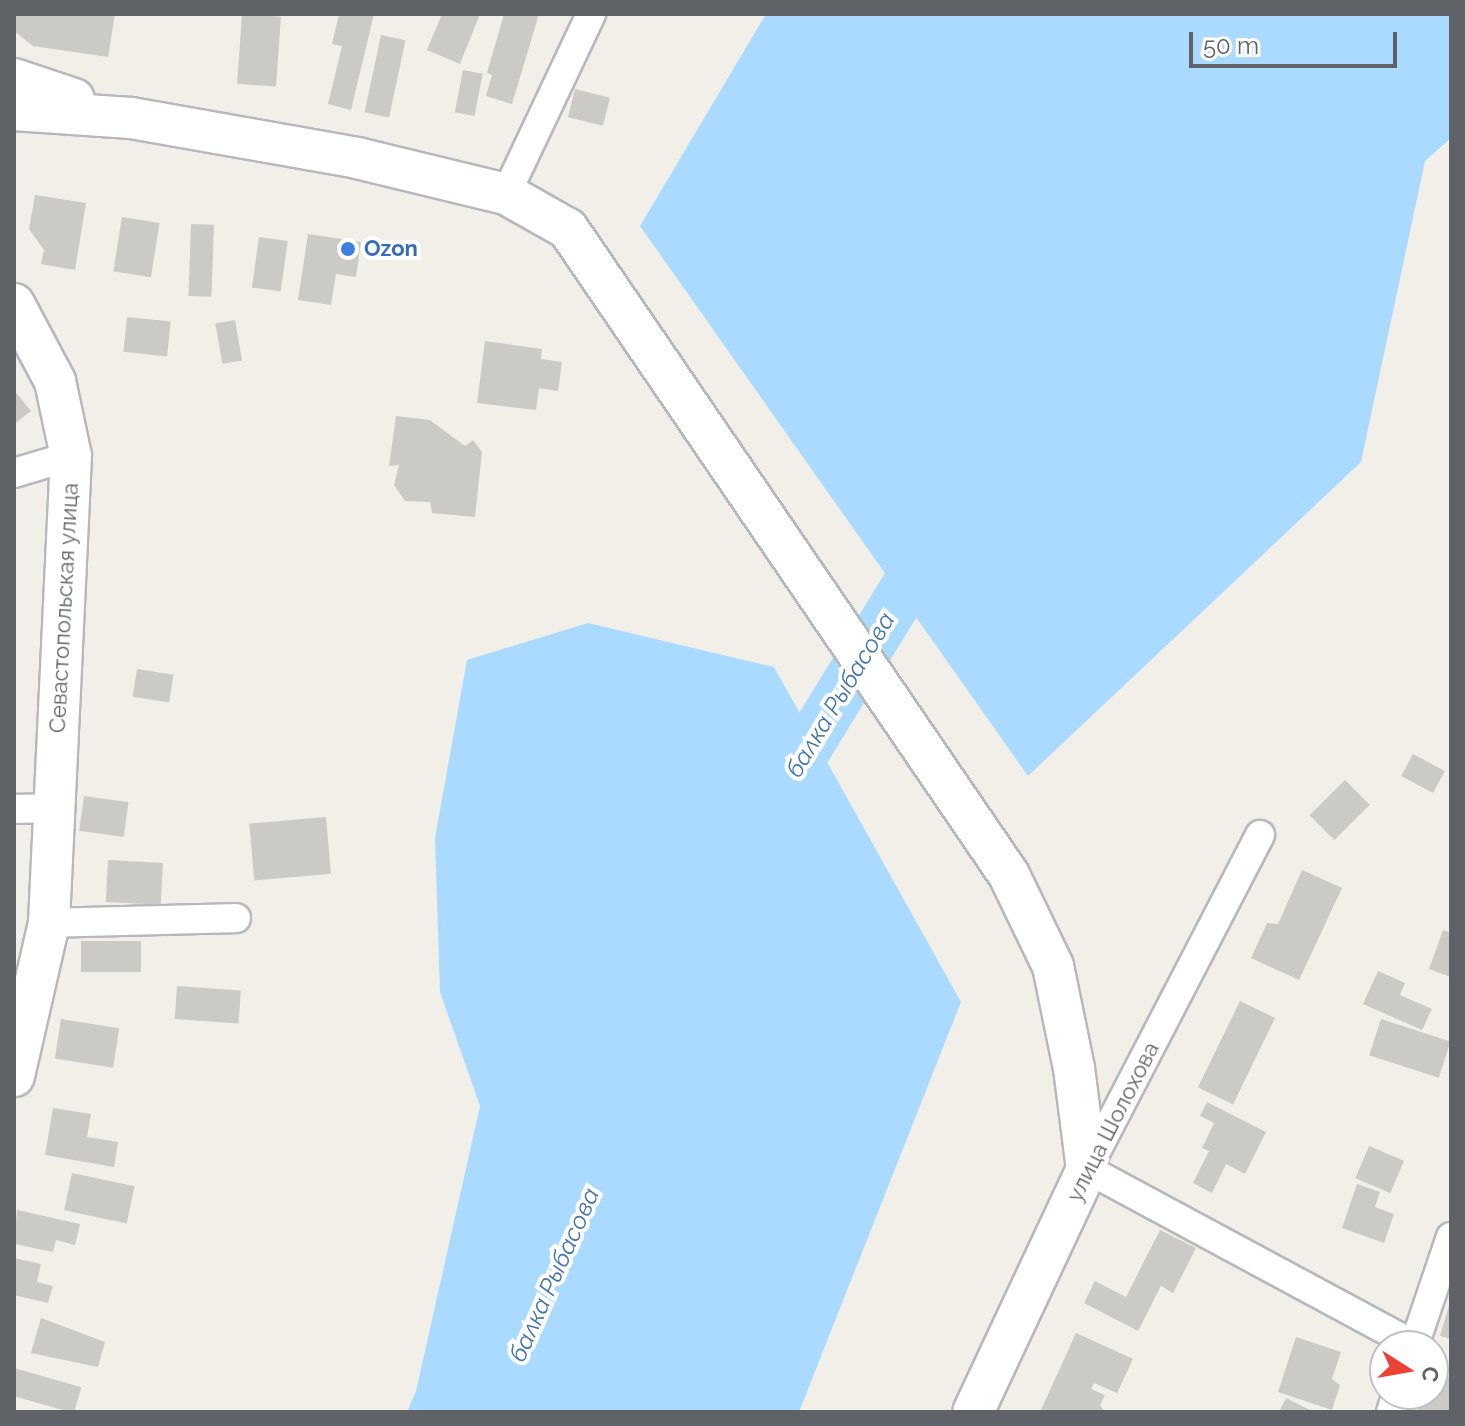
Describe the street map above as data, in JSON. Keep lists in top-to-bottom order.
{
  "streets": {
    "main road": ["Севастопольская улица", "улица Шолохова"]
  },
  "water": ["балка Рыбасова"],
  "places": ["Ozon"],
  "scale_bar": "50 m",
  "north": "right"
}
